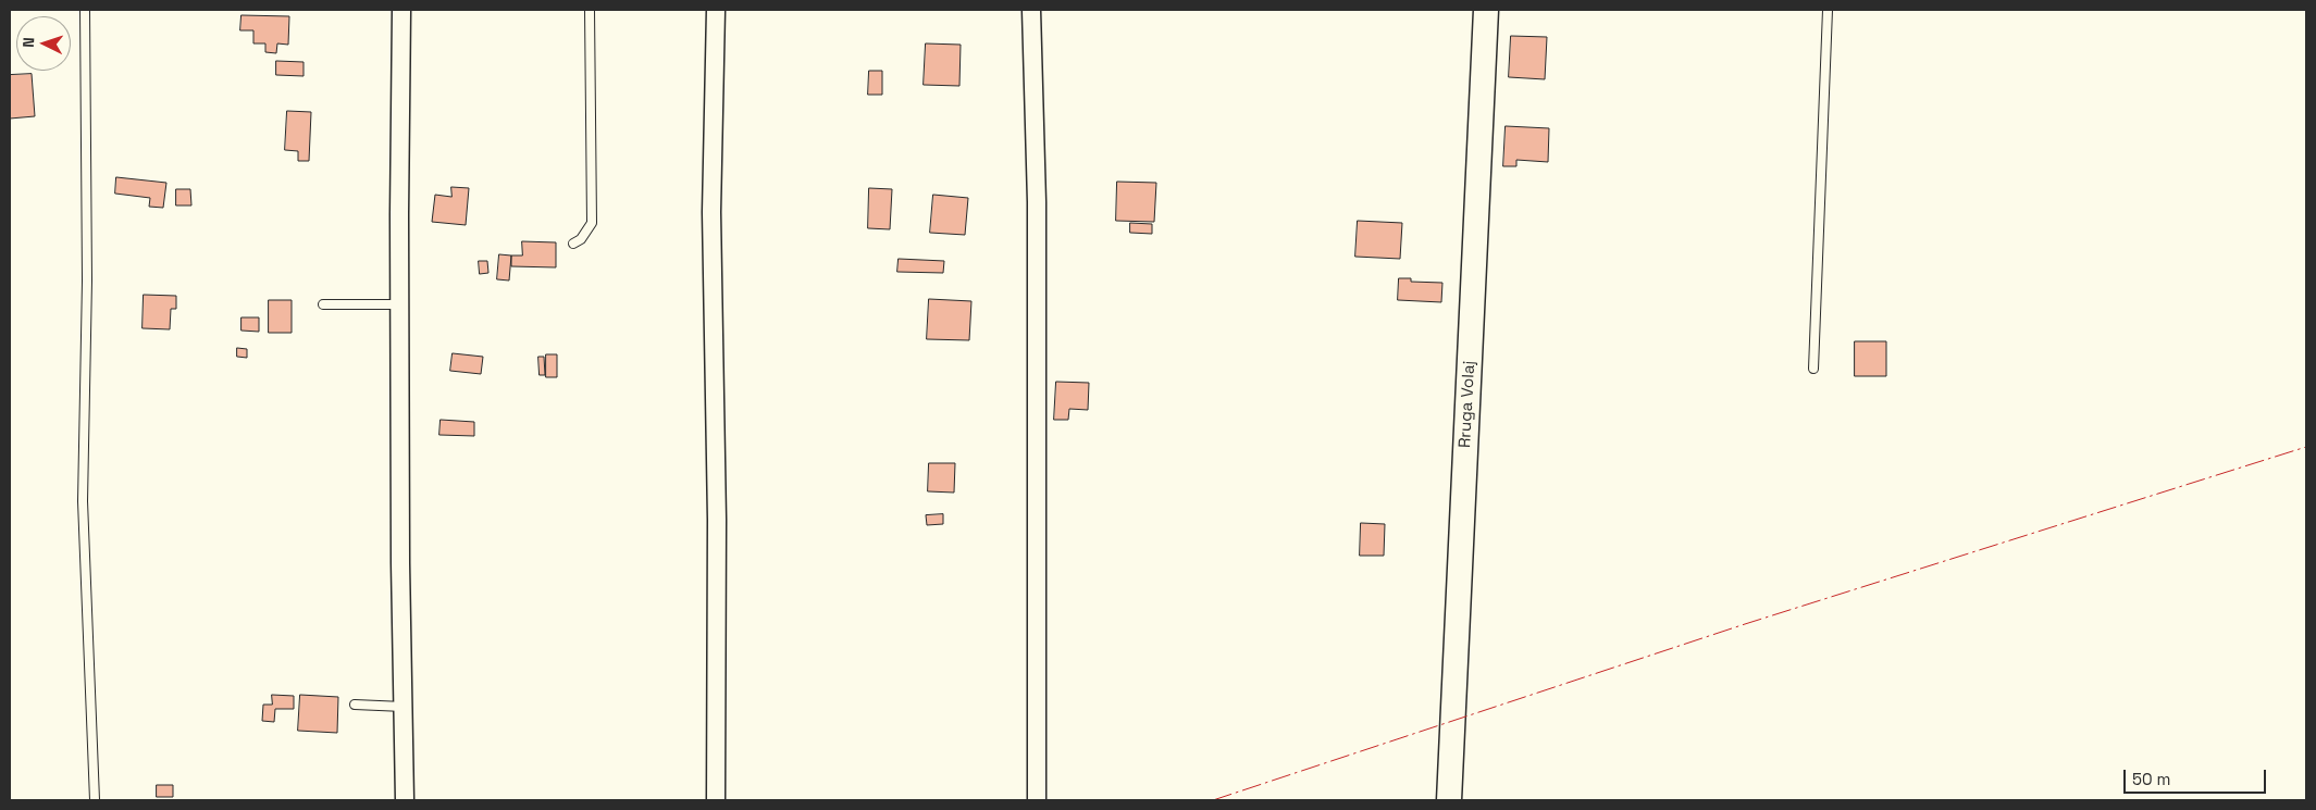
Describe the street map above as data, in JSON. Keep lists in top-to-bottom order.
{
  "streets": {
    "street": ["Rruga Volaj"]
  },
  "scale_bar": "50 m",
  "north": "left"
}
